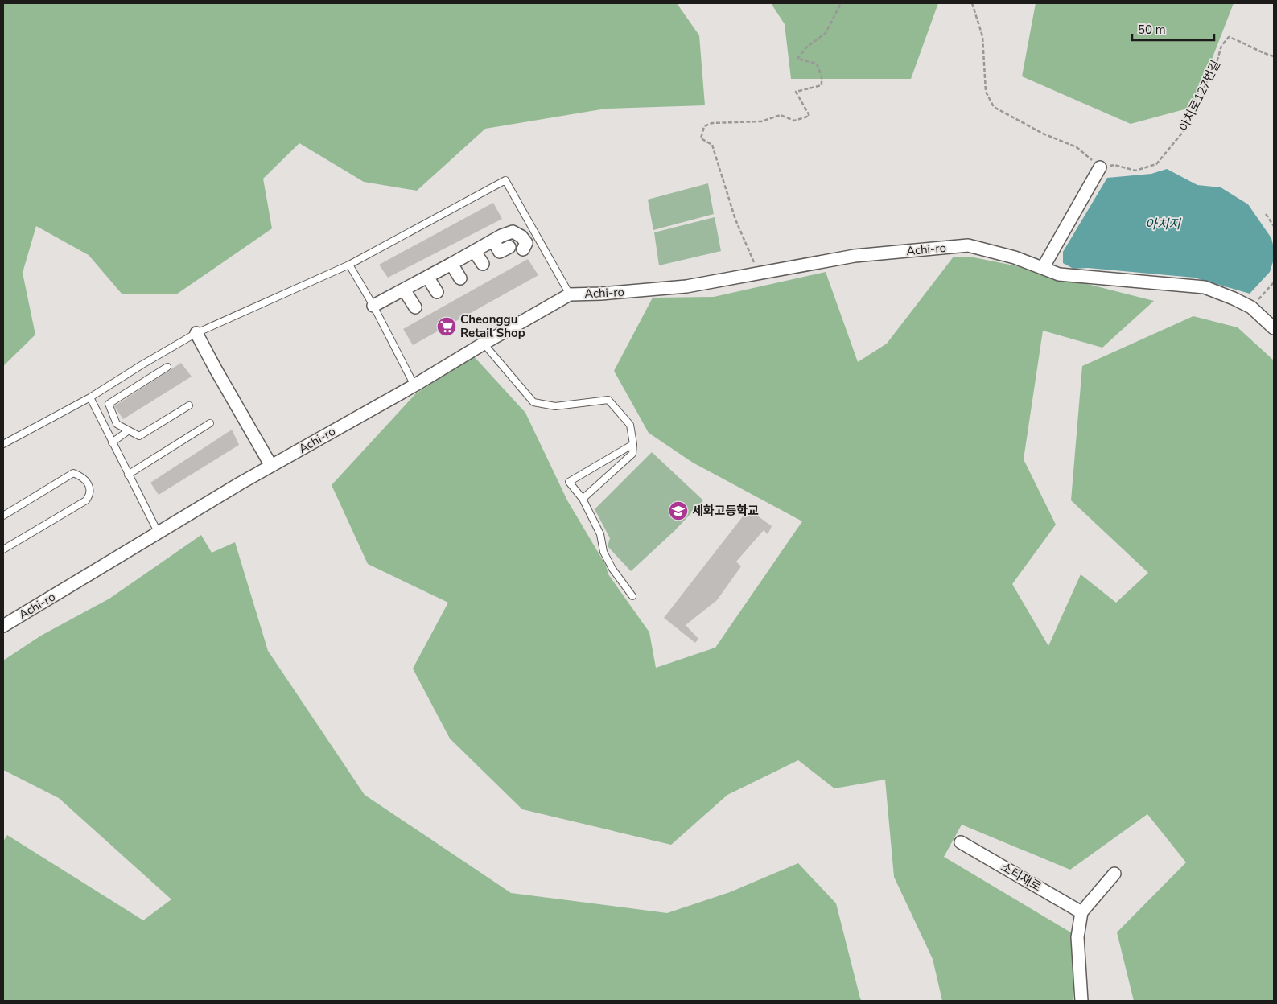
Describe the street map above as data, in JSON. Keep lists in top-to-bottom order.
{
  "streets": {
    "street": ["Achi-ro", "소티재로"],
    "path": ["아치로127번길"]
  },
  "water": ["아치지"],
  "places": {
    "supermarket": ["Cheonggu Retail Shop"],
    "school or university": ["세화고등학교"]
  },
  "scale_bar": "50 m"
}
